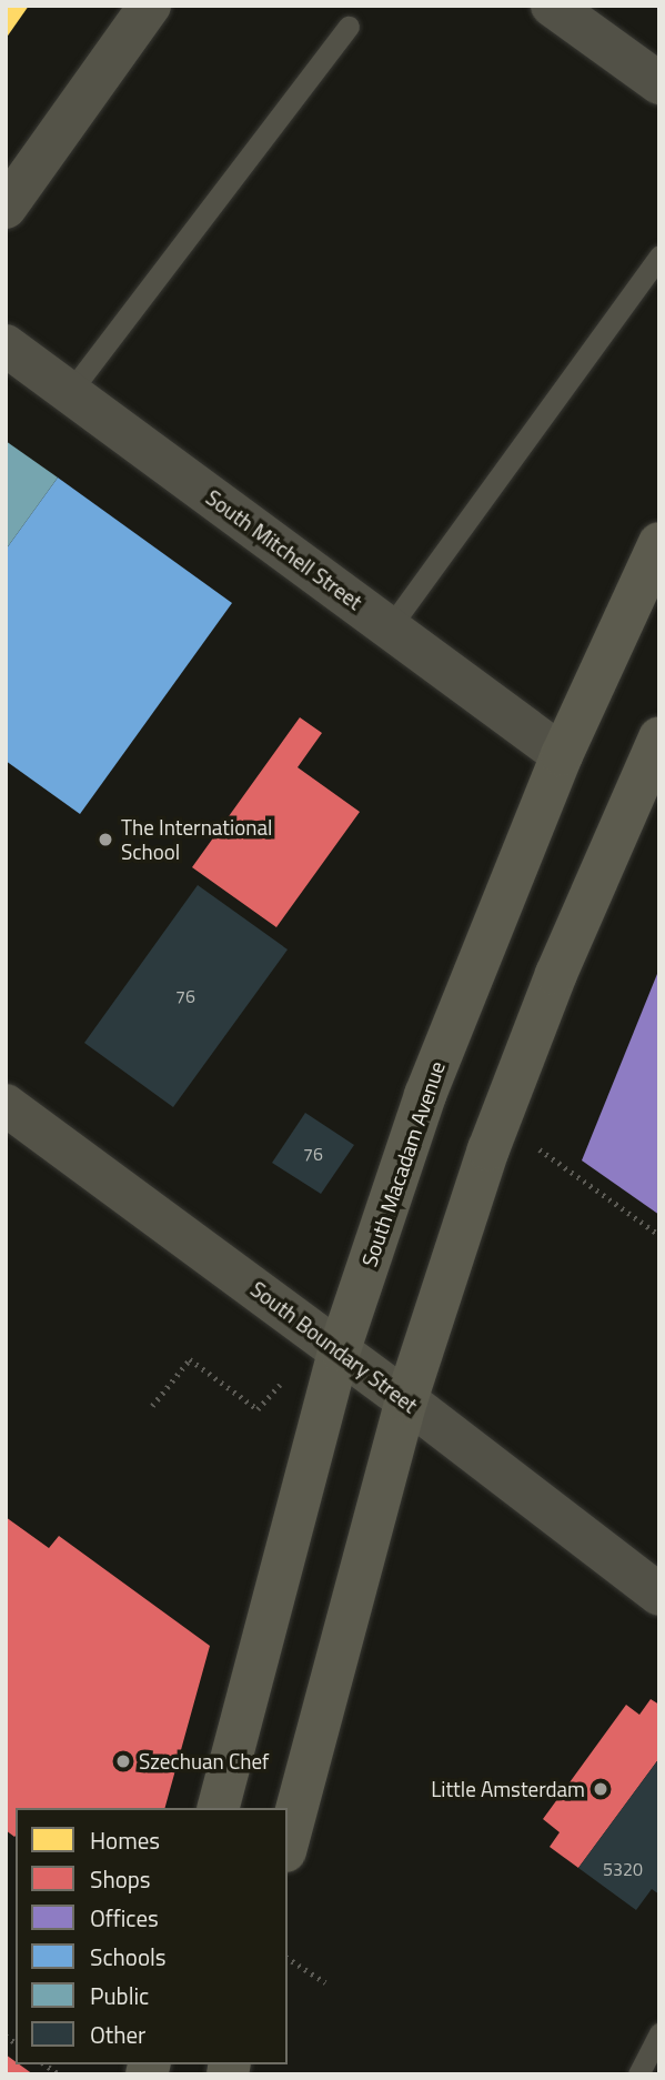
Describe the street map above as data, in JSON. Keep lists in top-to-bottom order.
{
  "streets": {
    "main road": ["South Macadam Avenue"],
    "street": ["South Mitchell Street", "South Boundary Street"]
  },
  "crossings": [
    ["South Mitchell Street", "South Macadam Avenue"],
    ["South Macadam Avenue", "South Boundary Street"]
  ],
  "places": ["The International School", "Szechuan Chef", "Little Amsterdam"],
  "house_numbers": ["76", "76", "5320"],
  "legend": [
    "Homes",
    "Shops",
    "Offices",
    "Schools",
    "Public",
    "Other"
  ]
}
